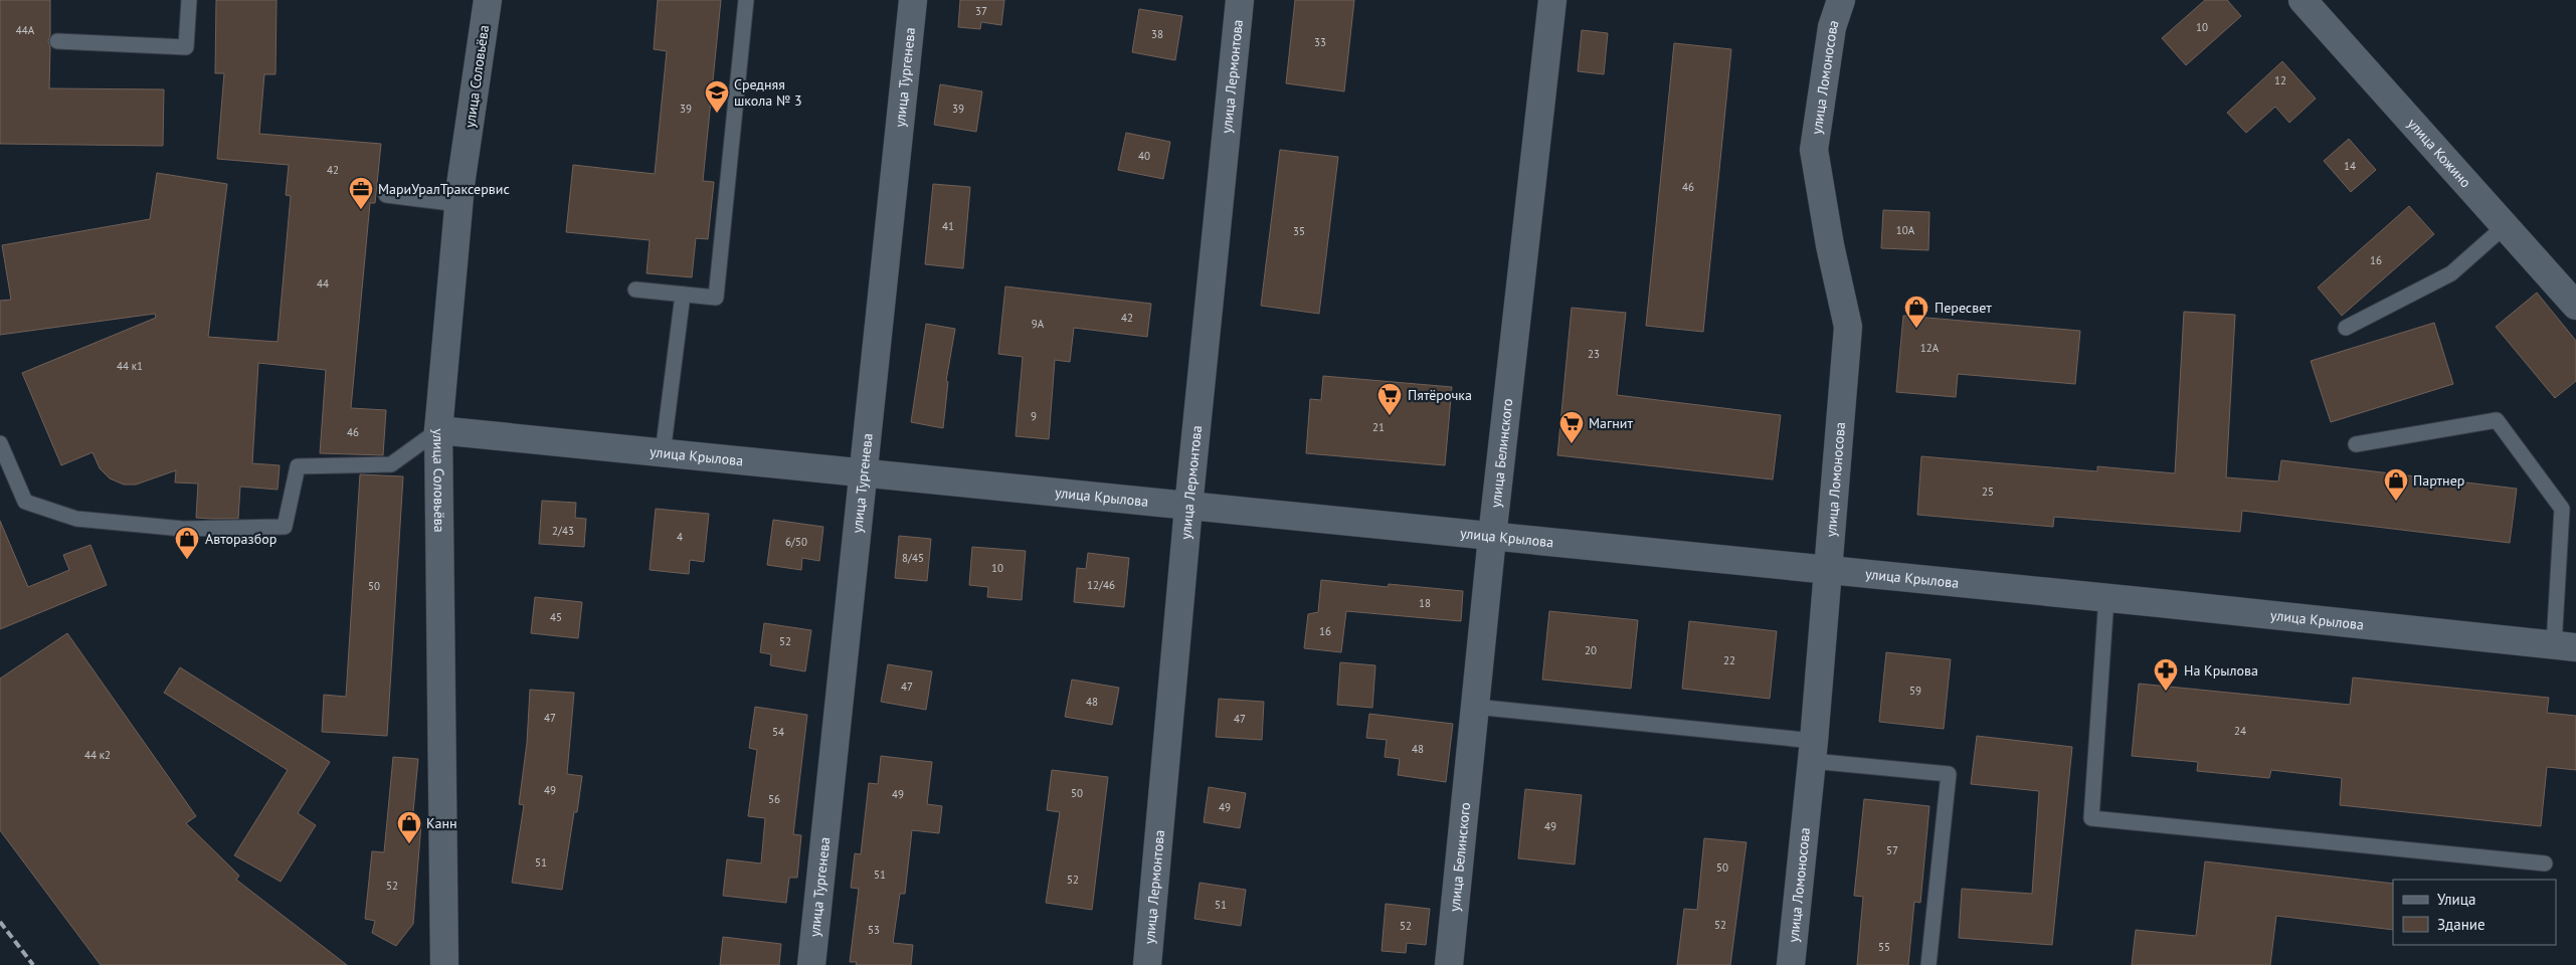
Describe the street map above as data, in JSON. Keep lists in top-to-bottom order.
{
  "streets": {
    "street": [
      "улица Соловьёва",
      "улица Тургенева",
      "улица Лермонтова",
      "улица Ломоносова",
      "улица Кожино",
      "улица Белинского",
      "улица Крылова"
    ]
  },
  "crossings": [
    ["улица Соловьёва", "улица Крылова"],
    ["улица Тургенева", "улица Крылова"],
    ["улица Лермонтова", "улица Крылова"],
    ["улица Ломоносова", "улица Крылова"],
    ["улица Белинского", "улица Крылова"]
  ],
  "places": {
    "school or university": ["Средняя школа № 3"],
    "office": ["МариУралТраксервис"],
    "shop": [
      "Пересвет",
      "Партнер",
      "Авторазбор",
      "Канн"
    ],
    "supermarket": ["Пятёрочка", "Магнит"],
    "pharmacy": ["На Крылова"]
  },
  "house_numbers": [
    "37",
    "10",
    "44А",
    "38",
    "33",
    "12",
    "39",
    "39",
    "40",
    "14",
    "42",
    "46",
    "41",
    "10А",
    "35",
    "16",
    "44",
    "42",
    "9А",
    "12А",
    "23",
    "44 к1",
    "9",
    "21",
    "46",
    "25",
    "2/43",
    "4",
    "6/50",
    "8/45",
    "10",
    "12/46",
    "50",
    "18",
    "45",
    "16",
    "52",
    "20",
    "22",
    "47",
    "59",
    "48",
    "47",
    "47",
    "24",
    "54",
    "48",
    "44 к2",
    "49",
    "50",
    "49",
    "56",
    "49",
    "49",
    "57",
    "51",
    "50",
    "51",
    "52",
    "52",
    "51",
    "52",
    "52",
    "53",
    "55"
  ],
  "legend": ["Улица", "Здание"]
}
